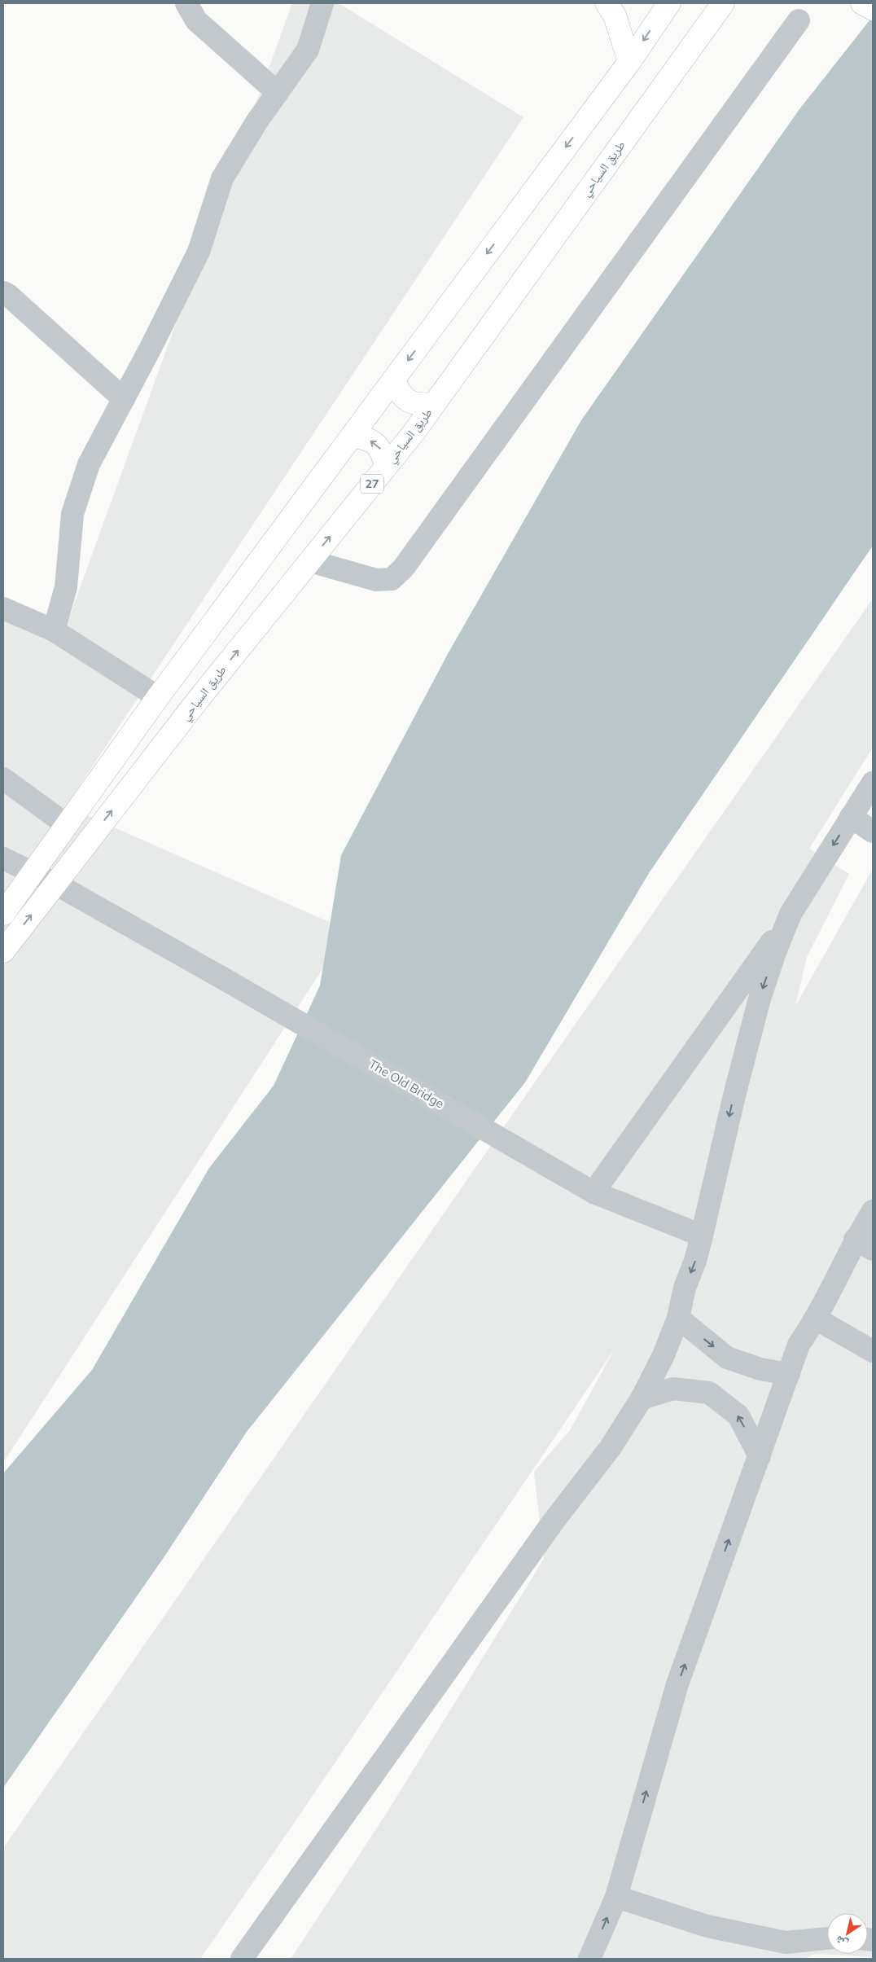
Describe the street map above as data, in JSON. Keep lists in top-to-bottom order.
{
  "streets": {
    "main road": ["طريق السياحي", "27"],
    "street": ["The Old Bridge"]
  },
  "crossings": [
    ["طريق السياحي", "The Old Bridge"]
  ],
  "north": "bottom left"
}
